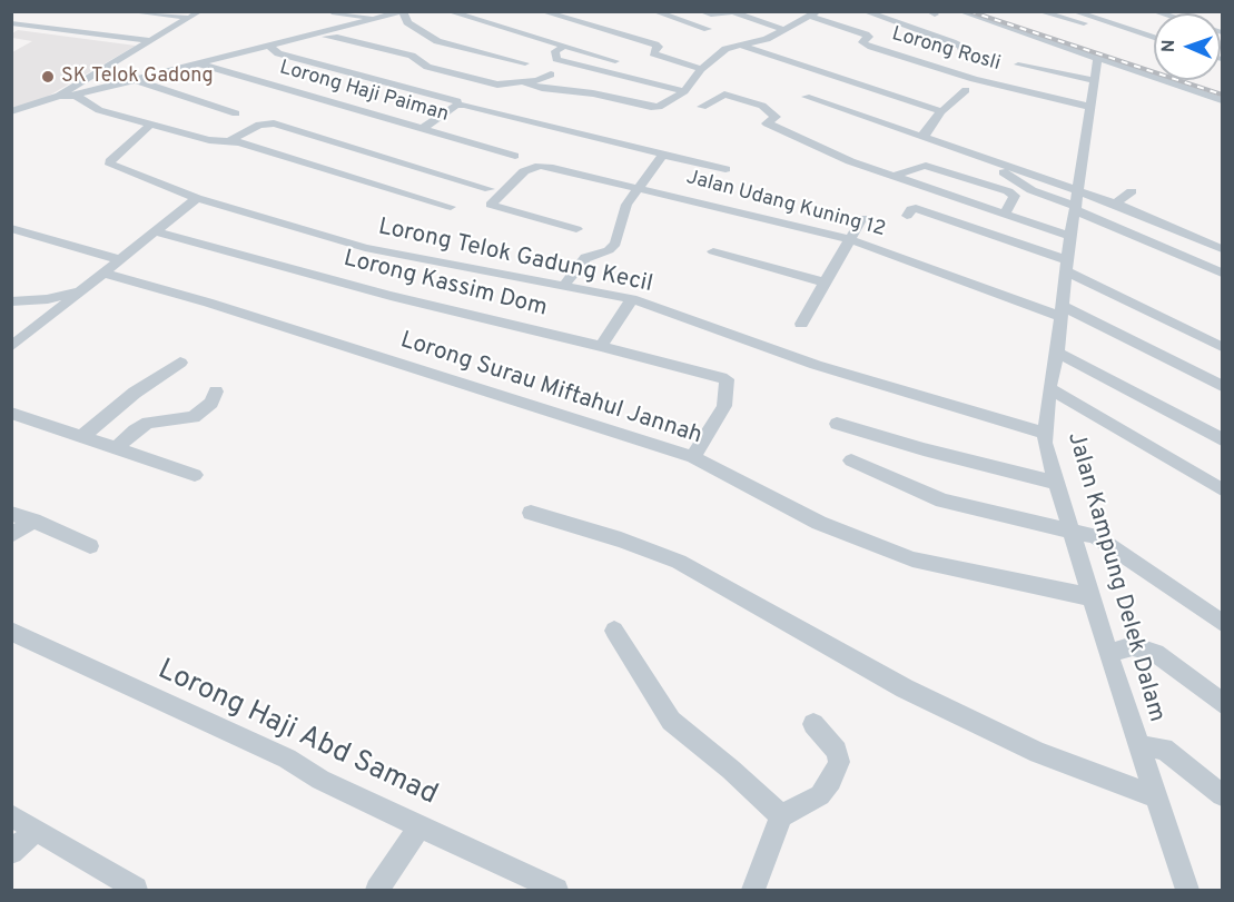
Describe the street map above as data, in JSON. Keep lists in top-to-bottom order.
{
  "streets": {
    "street": [
      "Lorong Rosli",
      "Lorong Haji Paiman",
      "Jalan Udang Kuning 12",
      "Lorong Telok Gadung Kecil",
      "Lorong Kassim Dom",
      "Lorong Surau Miftahul Jannah",
      "Jalan Kampung Delek Dalam",
      "Lorong Haji Abd Samad"
    ]
  },
  "crossings": [
    ["Lorong Rosli", "Jalan Kampung Delek Dalam"],
    ["Jalan Udang Kuning 12", "Jalan Kampung Delek Dalam"],
    ["Lorong Telok Gadung Kecil", "Jalan Kampung Delek Dalam"],
    ["Lorong Kassim Dom", "Lorong Surau Miftahul Jannah"],
    ["Lorong Surau Miftahul Jannah", "Jalan Kampung Delek Dalam"]
  ],
  "places": ["SK Telok Gadong"],
  "north": "left"
}
